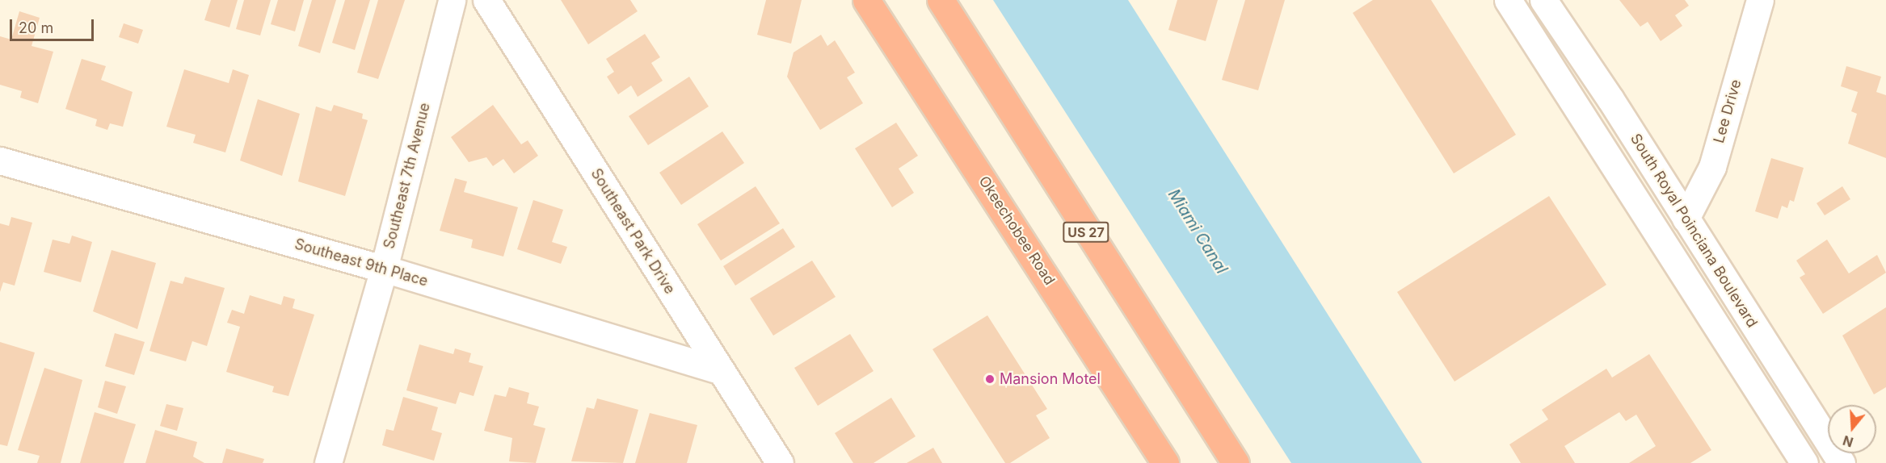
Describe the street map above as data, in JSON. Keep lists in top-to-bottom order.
{
  "streets": {
    "highway": ["Okeechobee Road", "US 27"],
    "street": [
      "Lee Drive",
      "Southeast 7th Avenue",
      "South Royal Poinciana Boulevard",
      "Southeast Park Drive",
      "Southeast 9th Place"
    ]
  },
  "crossings": [
    ["Lee Drive", "South Royal Poinciana Boulevard"],
    ["Southeast 7th Avenue", "Southeast 9th Place"],
    ["Southeast Park Drive", "Southeast 9th Place"]
  ],
  "water": ["Miami Canal"],
  "places": ["Mansion Motel"],
  "scale_bar": "20 m",
  "north": "bottom"
}
